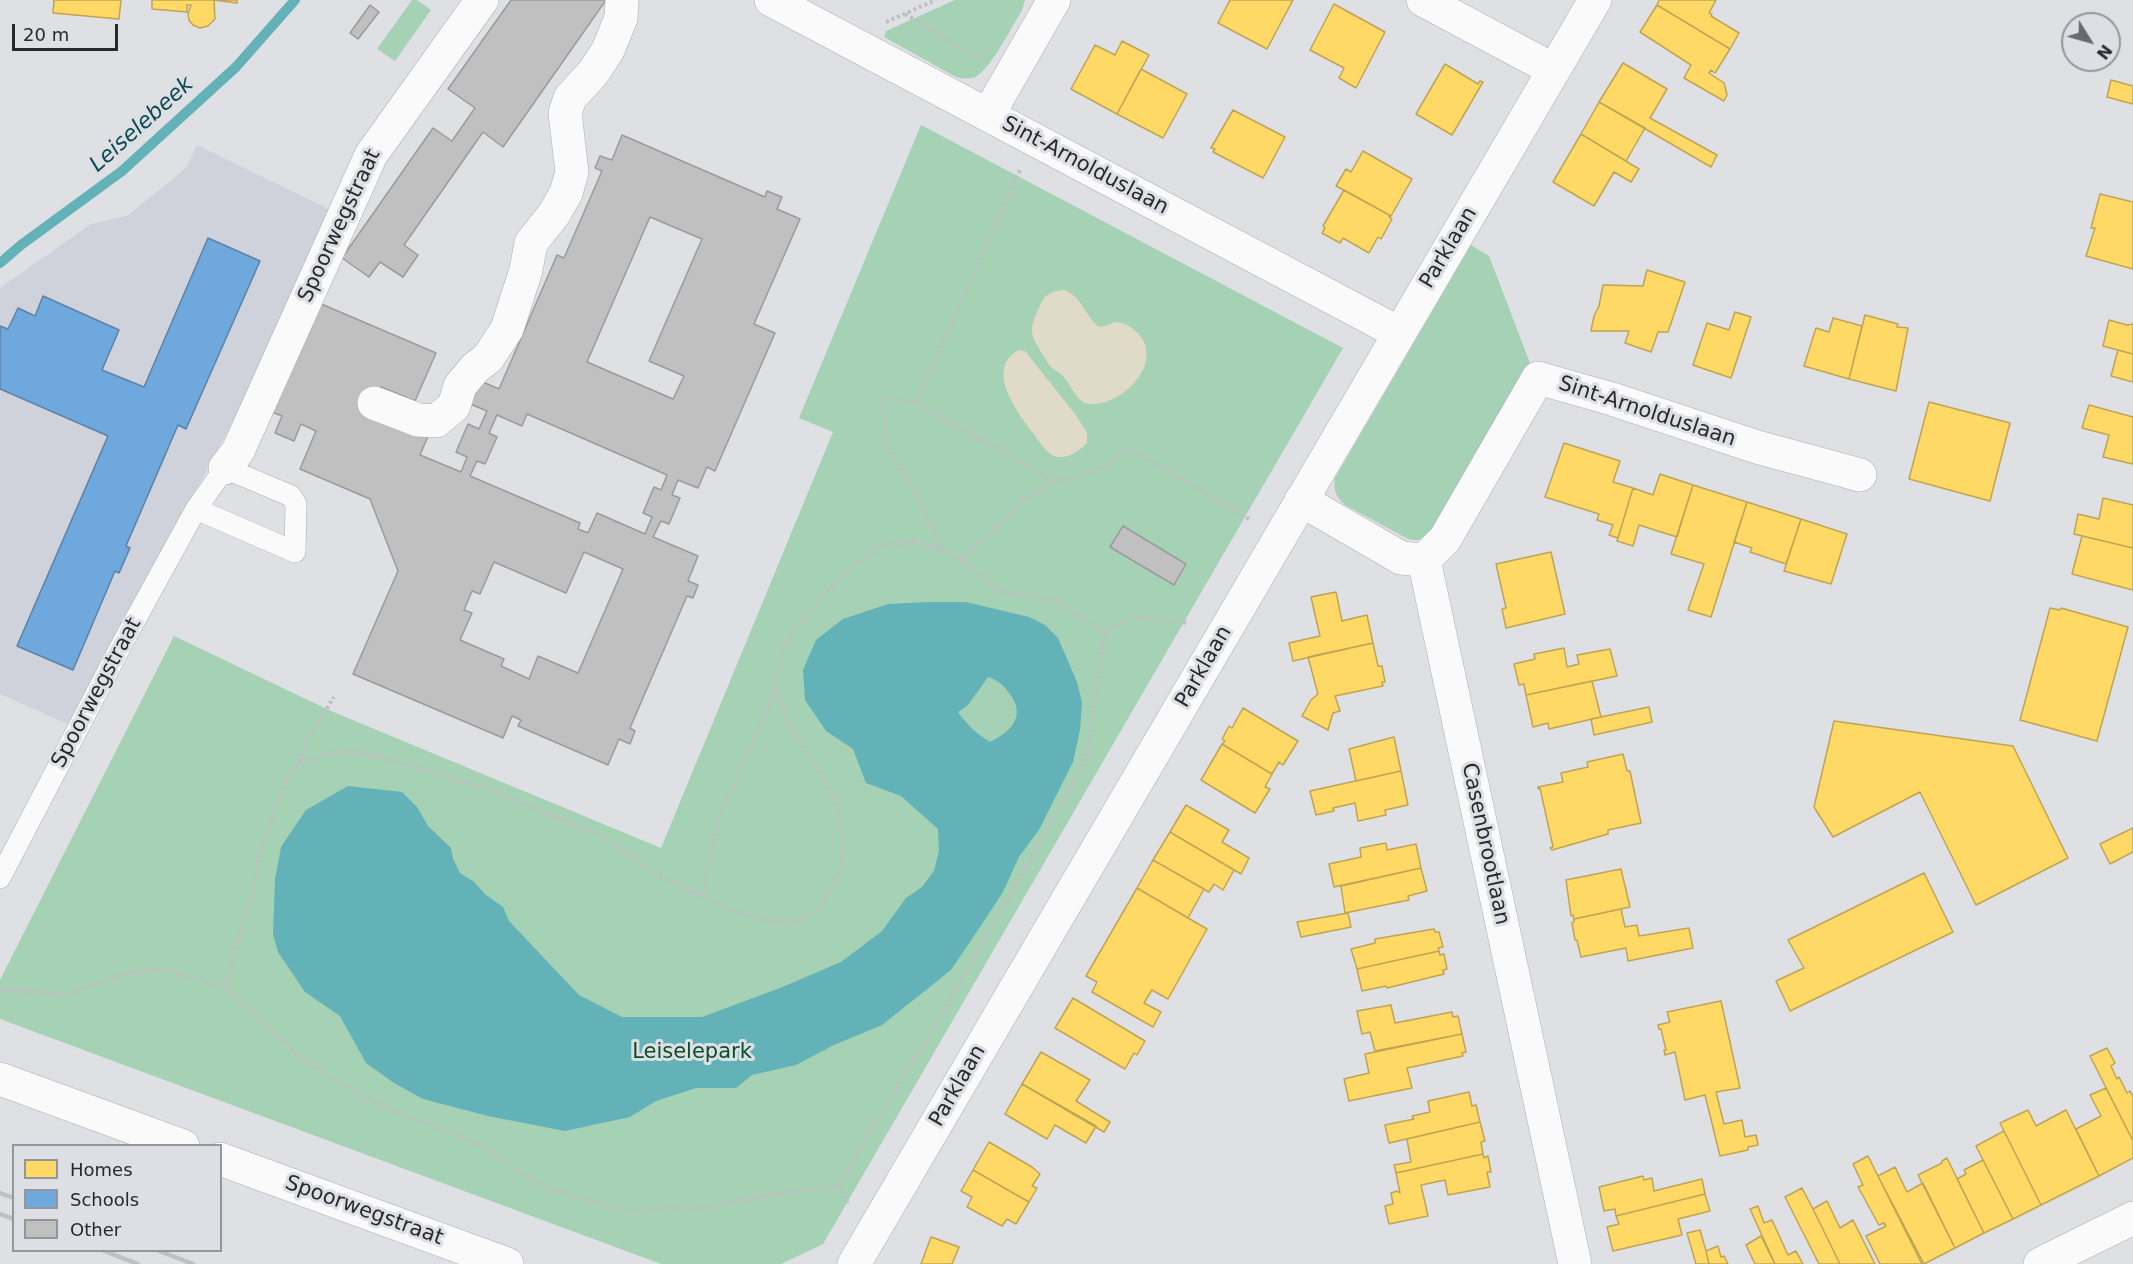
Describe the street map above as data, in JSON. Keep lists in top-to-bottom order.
{
  "streets": {
    "street": [
      "Sint-Arnolduslaan",
      "Spoorwegstraat",
      "Parklaan",
      "Casenbrootlaan"
    ]
  },
  "crossings": [
    ["Sint-Arnolduslaan", "Parklaan"],
    ["Sint-Arnolduslaan", "Casenbrootlaan"]
  ],
  "water": ["Leiselebeek"],
  "parks": ["Leiselepark"],
  "legend": ["Homes", "Schools", "Other"],
  "scale_bar": "20 m",
  "north": "bottom right"
}
